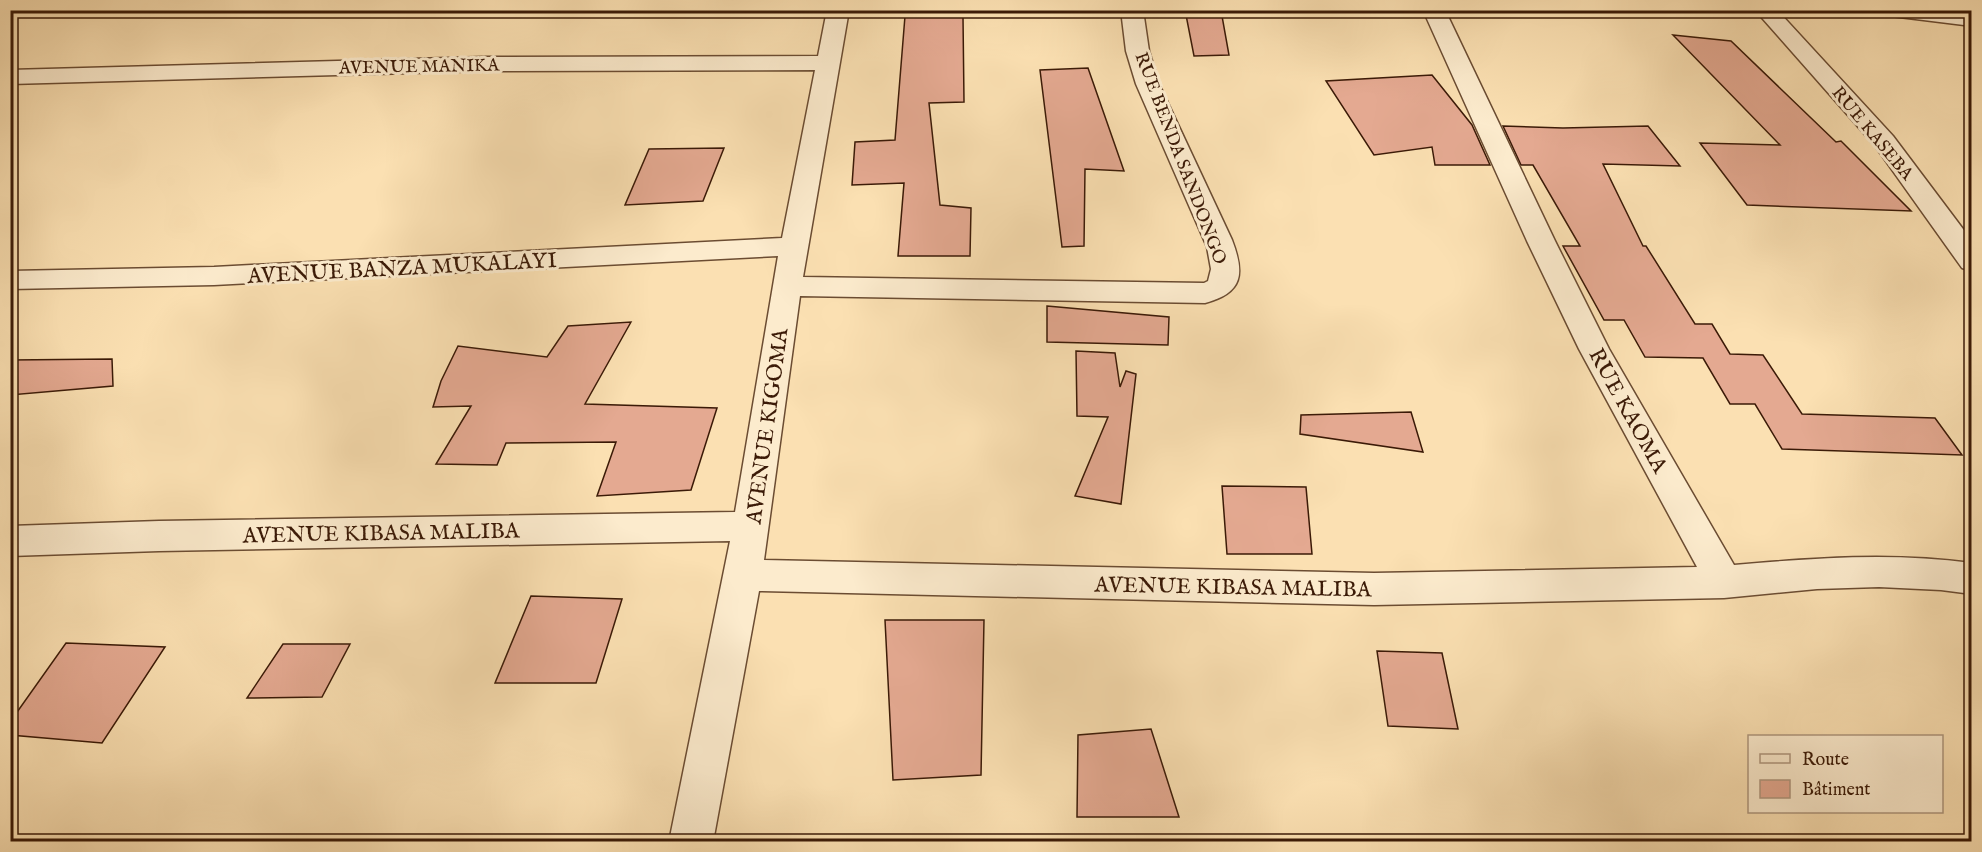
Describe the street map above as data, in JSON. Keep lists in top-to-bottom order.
{
  "streets": {
    "street": [
      "AVENUE MANIKA",
      "RUE KASEBA",
      "RUE BENDA SANDONGO",
      "AVENUE BANZA MUKALAYI",
      "RUE KAOMA",
      "AVENUE KIGOMA",
      "AVENUE KIBASA MALIBA"
    ]
  },
  "crossings": [
    ["AVENUE MANIKA", "AVENUE KIGOMA"],
    ["RUE BENDA SANDONGO", "AVENUE KIGOMA"],
    ["AVENUE BANZA MUKALAYI", "AVENUE KIGOMA"],
    ["RUE KAOMA", "AVENUE KIBASA MALIBA"],
    ["AVENUE KIGOMA", "AVENUE KIBASA MALIBA"]
  ],
  "legend": ["Route", "Bâtiment"]
}
